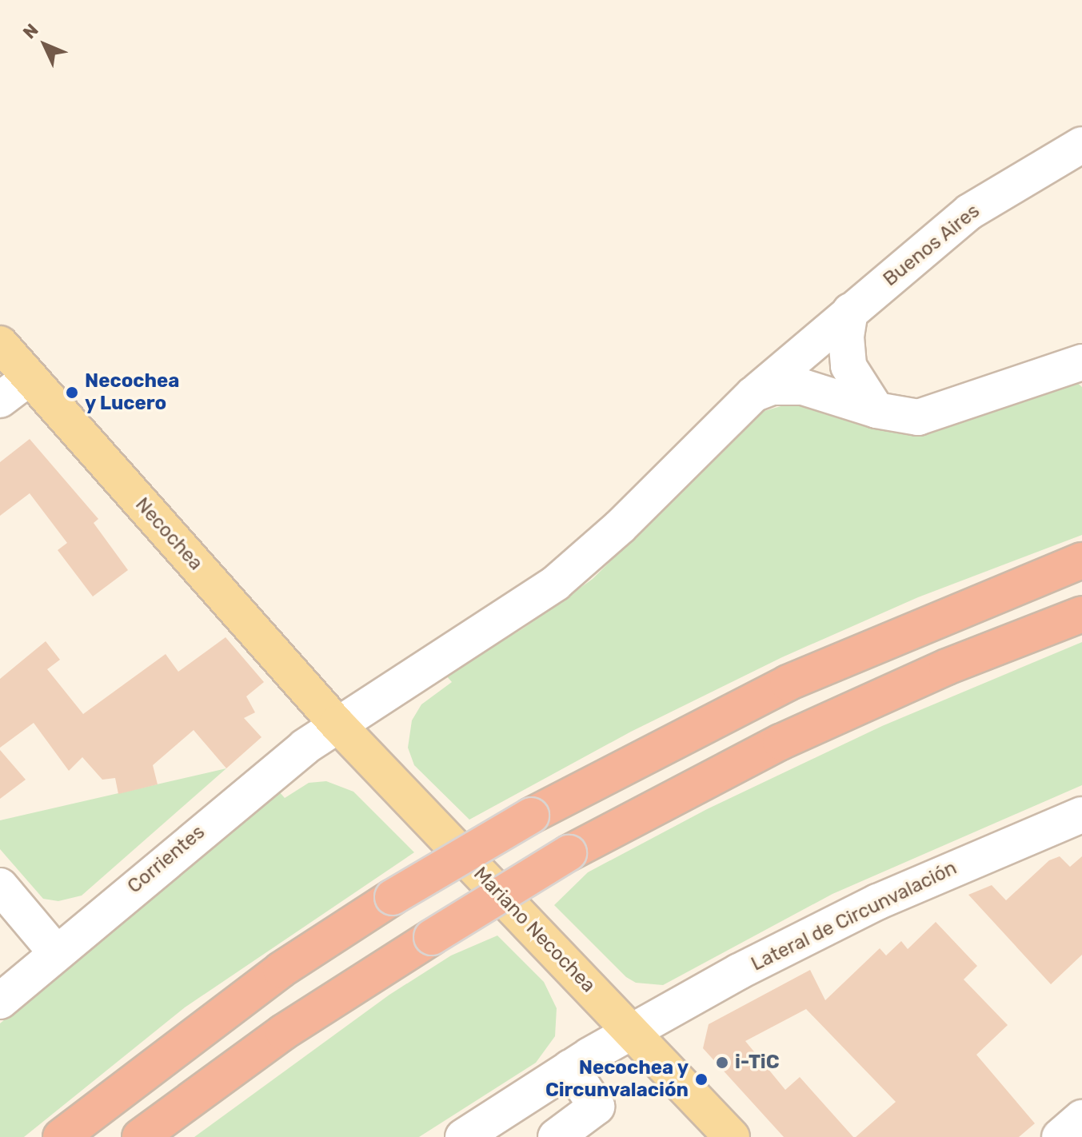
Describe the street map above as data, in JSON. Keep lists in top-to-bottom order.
{
  "streets": {
    "main road": ["Necochea", "Mariano Necochea"],
    "street": ["Buenos Aires", "Corrientes", "Lateral de Circunvalación"]
  },
  "crossings": [
    ["Buenos Aires", "Corrientes"],
    ["Necochea", "Corrientes"],
    ["Necochea", "Mariano Necochea"],
    ["Corrientes", "Mariano Necochea"],
    ["Lateral de Circunvalación", "Mariano Necochea"]
  ],
  "places": ["Necochea y Lucero", "i-TiC", "Necochea y Circunvalación"],
  "north": "top left"
}
